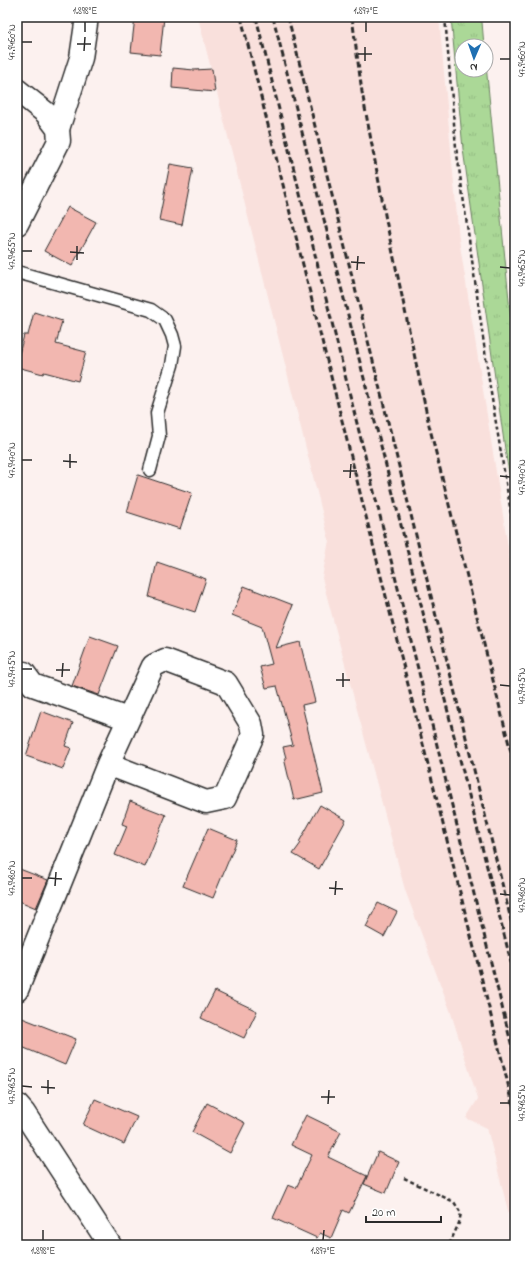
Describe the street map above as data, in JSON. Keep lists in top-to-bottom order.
{
  "scale_bar": "20 m",
  "north": "bottom",
  "coordinates": [
    "1.898°E",
    "1.897°E",
    "47.9460°N",
    "47.9465°N",
    "47.9470°N",
    "47.9475°N",
    "47.9480°N",
    "47.9485°N"
  ]
}
